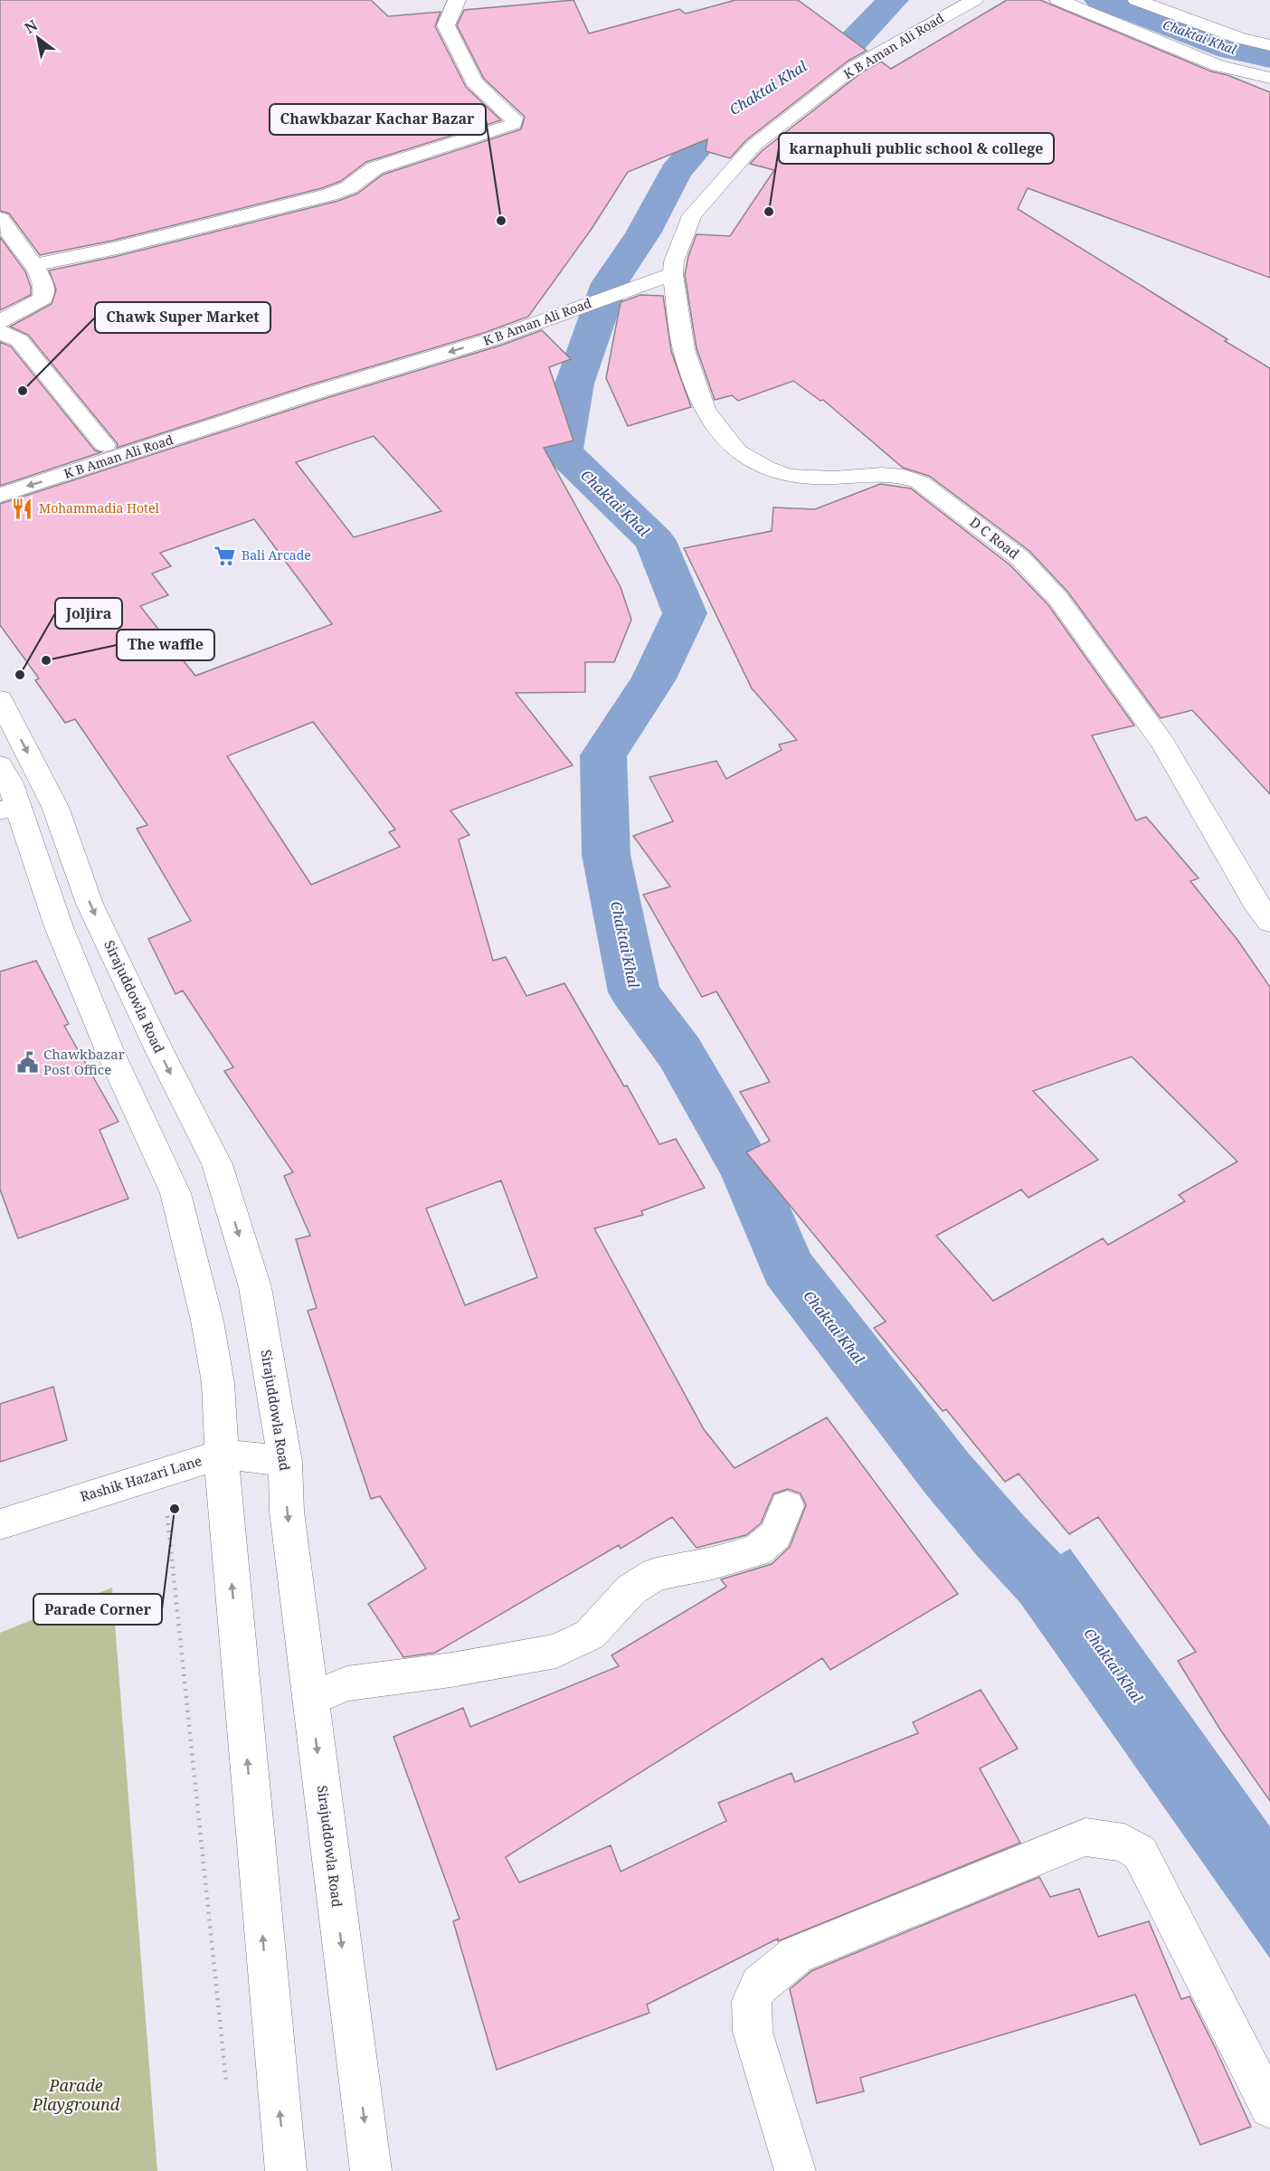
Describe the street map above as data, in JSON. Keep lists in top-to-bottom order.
{
  "streets": {
    "street": [
      "K B Aman Ali Road",
      "D C Road",
      "Sirajuddowla Road",
      "Rashik Hazari Lane"
    ]
  },
  "crossings": [
    ["K B Aman Ali Road", "D C Road"],
    ["Sirajuddowla Road", "Rashik Hazari Lane"]
  ],
  "water": ["Chaktai Khal"],
  "parks": ["Parade Playground"],
  "places": {
    "other": [
      "karnaphuli public school & college",
      "Chawkbazar Kachar Bazar",
      "Chawk Super Market",
      "The waffle",
      "Joljira",
      "Parade Corner"
    ],
    "restaurant": ["Mohammadia Hotel"],
    "supermarket": ["Bali Arcade"],
    "public building": ["Chawkbazar Post Office"]
  },
  "north": "top left"
}
